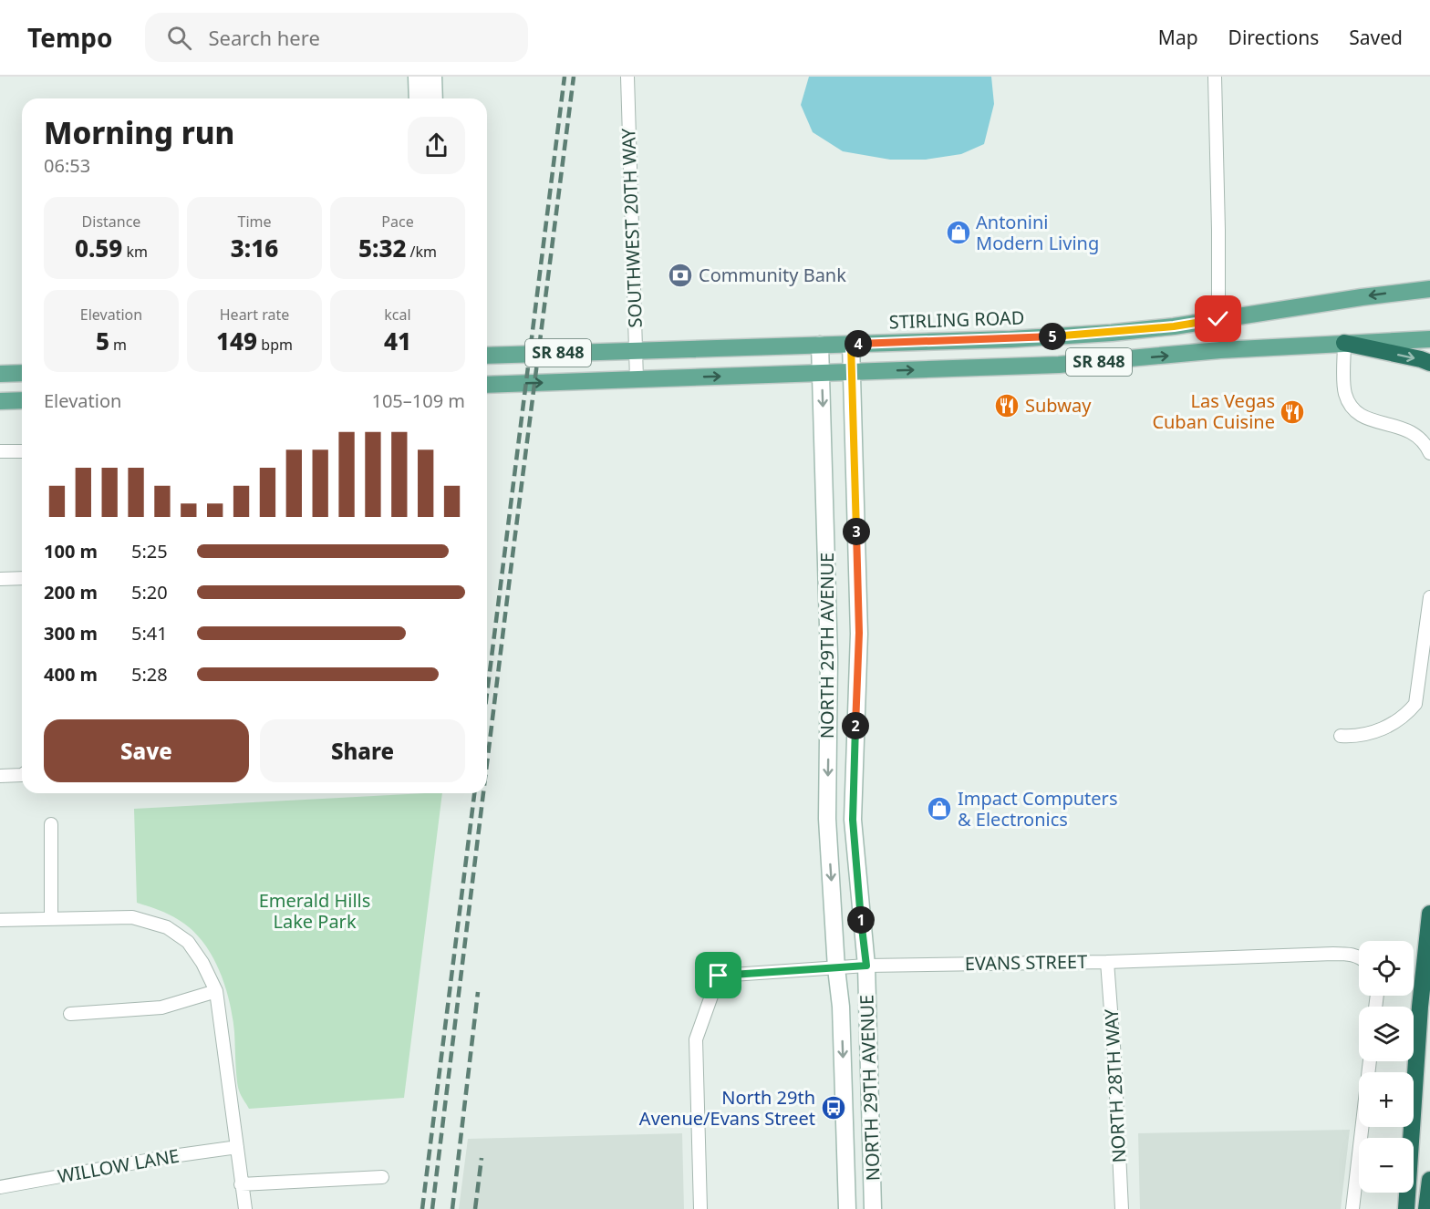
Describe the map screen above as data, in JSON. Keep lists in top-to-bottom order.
{
  "streets": {
    "main road": ["STIRLING ROAD", "SR 848"],
    "street": [
      "SOUTHWEST 20TH WAY",
      "NORTH 29TH AVENUE",
      "EVANS STREET",
      "NORTH 28TH WAY",
      "WILLOW LANE"
    ]
  },
  "crossings": [
    ["SOUTHWEST 20TH WAY", "STIRLING ROAD"],
    ["SOUTHWEST 20TH WAY", "SR 848"],
    ["STIRLING ROAD", "NORTH 29TH AVENUE"],
    ["SR 848", "NORTH 29TH AVENUE"],
    ["NORTH 29TH AVENUE", "EVANS STREET"],
    ["EVANS STREET", "NORTH 28TH WAY"]
  ],
  "parks": ["Emerald Hills Lake Park"],
  "places": {
    "shop": ["Antonini Modern Living", "Impact Computers & Electronics"],
    "bank": ["Community Bank"],
    "restaurant": ["Subway", "Las Vegas Cuban Cuisine"],
    "bus stop": ["North 29th Avenue/Evans Street"]
  },
  "page": {
    "header": "Tempo",
    "search": "Search here",
    "nav": ["Map", "Directions", "Saved"],
    "heading": ["Morning run", "06:53"],
    "stats": [
      ["Distance", "0.59 km"],
      ["Time", "3:16"],
      ["Pace", "5:32 /km"],
      ["Elevation", "5 m"],
      ["Heart rate", "149 bpm"],
      ["kcal", "41"]
    ],
    "pins": [
      "5",
      "4",
      "3",
      "2",
      "1"
    ],
    "chart": ["Elevation", "105–109 m"],
    "list": [
      {
        "name": "100 m",
        "note": "5:25"
      },
      {
        "name": "200 m",
        "note": "5:20"
      },
      {
        "name": "300 m",
        "note": "5:41"
      },
      {
        "name": "400 m",
        "note": "5:28"
      }
    ],
    "buttons": ["Save", "Share"],
    "map_buttons": ["+", "−"]
  }
}
